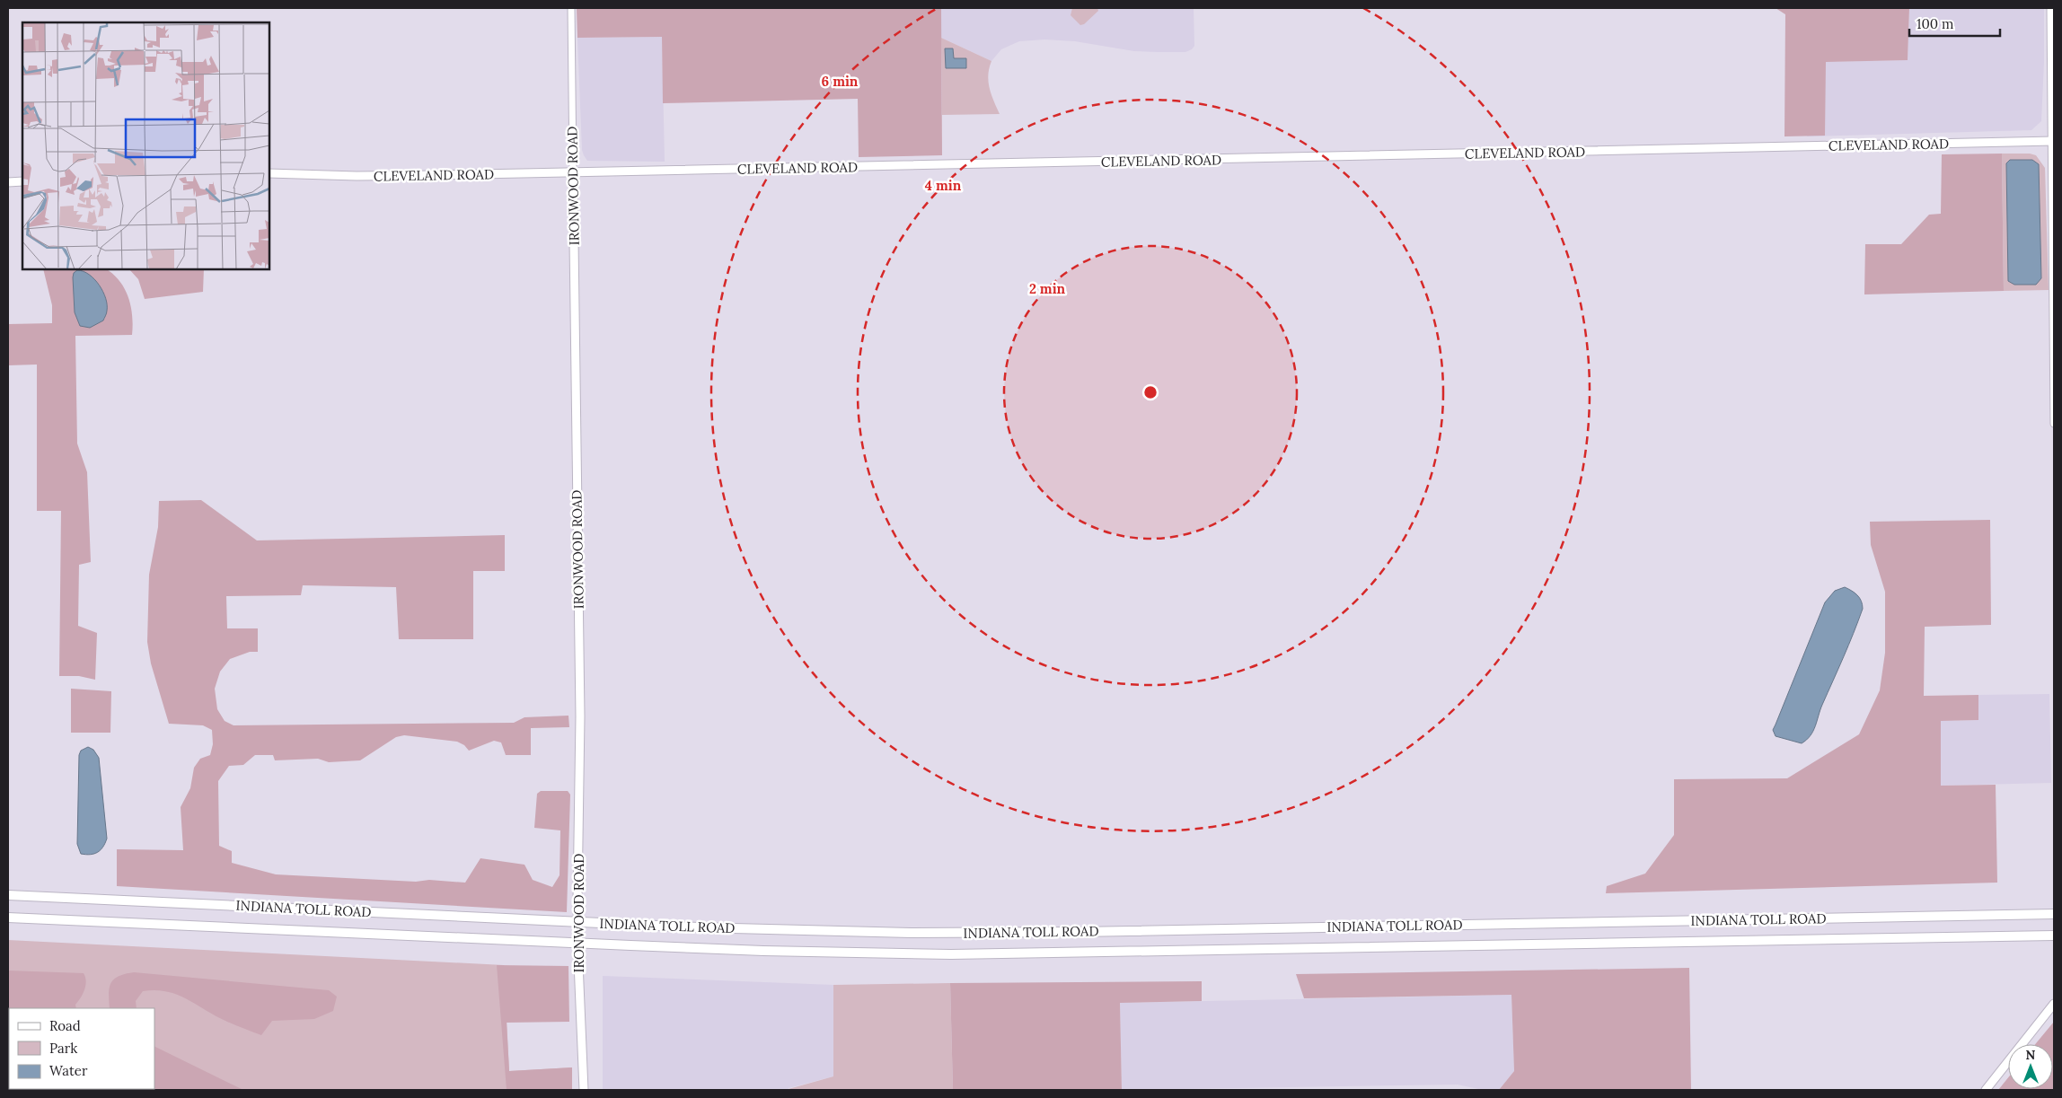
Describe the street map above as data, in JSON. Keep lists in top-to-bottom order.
{
  "streets": {
    "highway": ["INDIANA TOLL ROAD"],
    "main road": ["CLEVELAND ROAD", "IRONWOOD ROAD"]
  },
  "crossings": [
    ["CLEVELAND ROAD", "IRONWOOD ROAD"]
  ],
  "legend": ["Road", "Park", "Water"],
  "scale_bar": "100 m",
  "north": "top",
  "rings": ["6 min", "4 min", "2 min"]
}
